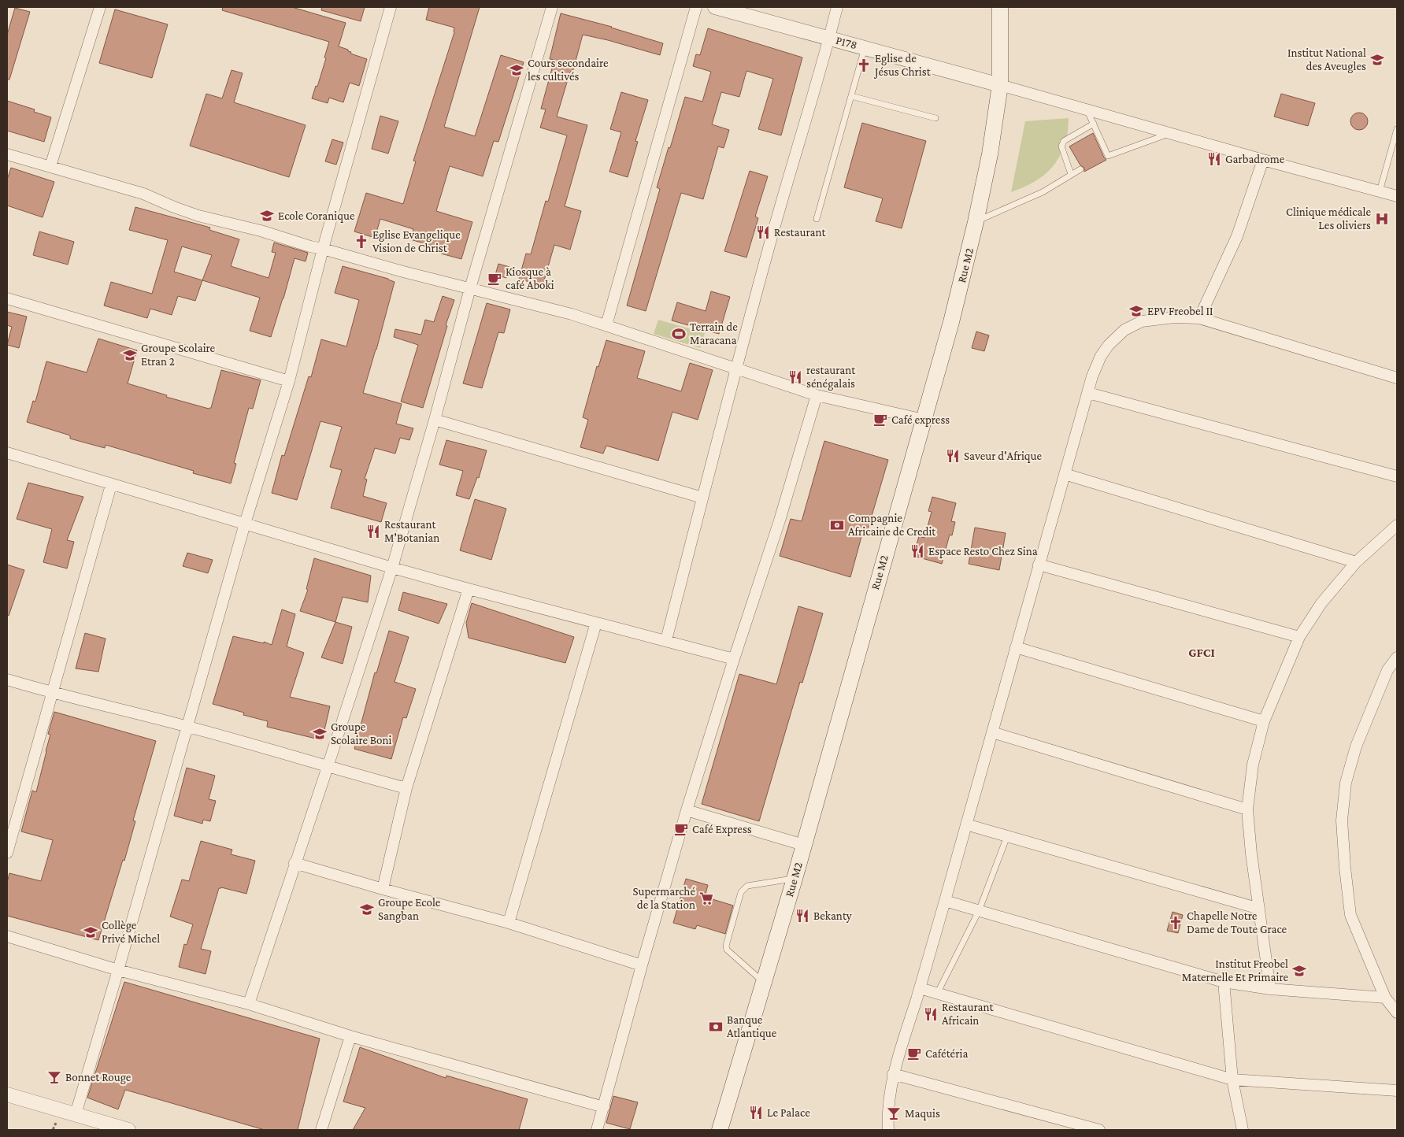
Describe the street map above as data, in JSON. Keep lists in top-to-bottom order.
{
  "streets": {
    "main road": ["Rue M2"],
    "street": ["P178"]
  },
  "crossings": [
    ["P178", "Rue M2"]
  ],
  "districts": ["GFCI"],
  "places": {
    "school or university": [
      "Institut National des Aveugles",
      "Cours secondaire les cultivés",
      "Ecole Coranique",
      "EPV Freobel II",
      "Groupe Scolaire Etran 2",
      "Groupe Scolaire Boni",
      "Groupe Ecole Sangban",
      "Collège Privé Michel",
      "Institut Freobel Maternelle Et Primaire"
    ],
    "church": ["Eglise de Jésus Christ", "Eglise Evangelique Vision de Christ", "Chapelle Notre Dame de Toute Grace"],
    "restaurant": [
      "Garbadrome",
      "Restaurant",
      "restaurant sénégalais",
      "Saveur d'Afrique",
      "Restaurant M'Botanian",
      "Espace Resto Chez Sina",
      "Bekanty",
      "Restaurant Africain",
      "Le Palace"
    ],
    "hospital": ["Clinique médicale Les oliviers"],
    "cafe": [
      "Kiosque à café Aboki",
      "Café express",
      "Café Express",
      "Cafétéria"
    ],
    "sports": ["Terrain de Maracana"],
    "bank": ["Compagnie Africaine de Credit", "Banque Atlantique"],
    "supermarket": ["Supermarché de la Station"],
    "bar": ["Bonnet Rouge", "Maquis"]
  }
}
